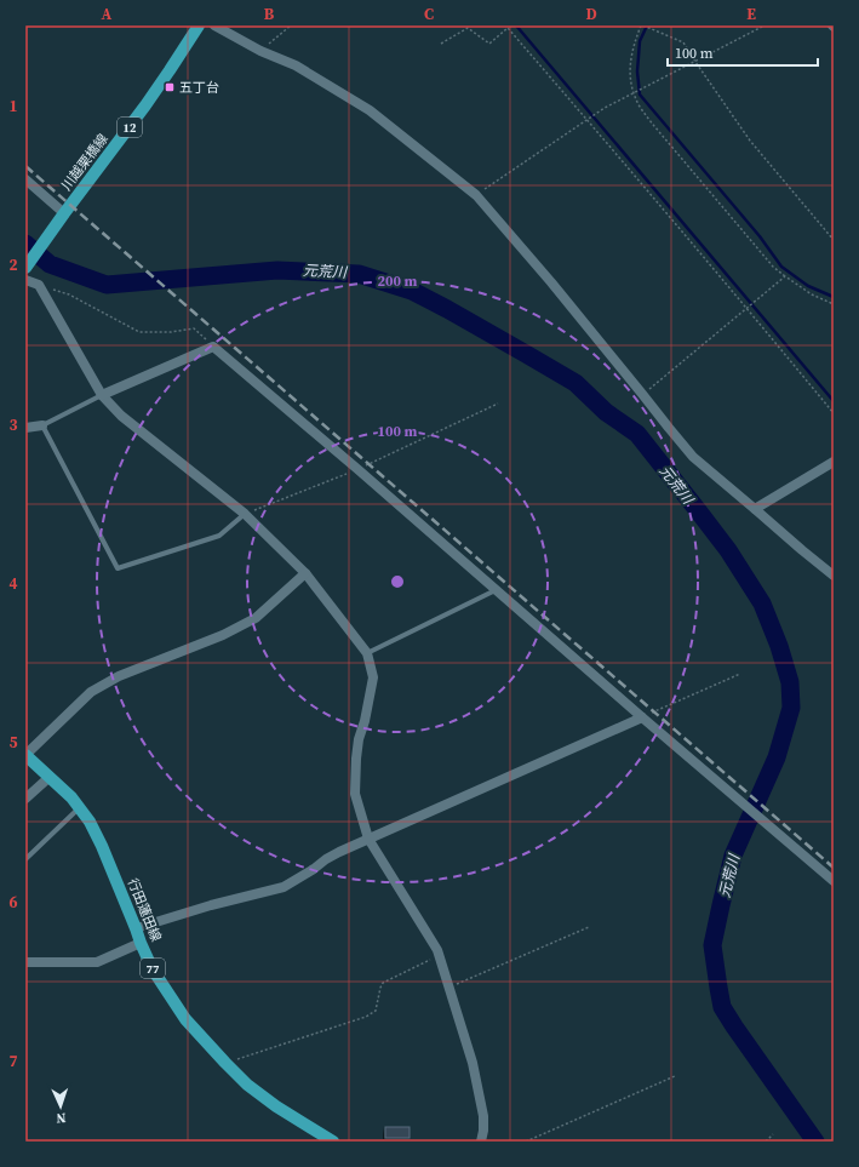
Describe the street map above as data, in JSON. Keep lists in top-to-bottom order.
{
  "streets": {
    "main road": [
      "12",
      "川越栗橋線",
      "行田蓮田線",
      "77"
    ]
  },
  "water": ["元荒川"],
  "places": {
    "transit": ["五丁台"]
  },
  "scale_bar": "100 m",
  "north": "bottom",
  "grid": {
    "columns": [
      "A",
      "B",
      "C",
      "D",
      "E"
    ],
    "rows": [
      "1",
      "2",
      "3",
      "4",
      "5",
      "6",
      "7"
    ]
  },
  "rings": ["200 m", "100 m"]
}
